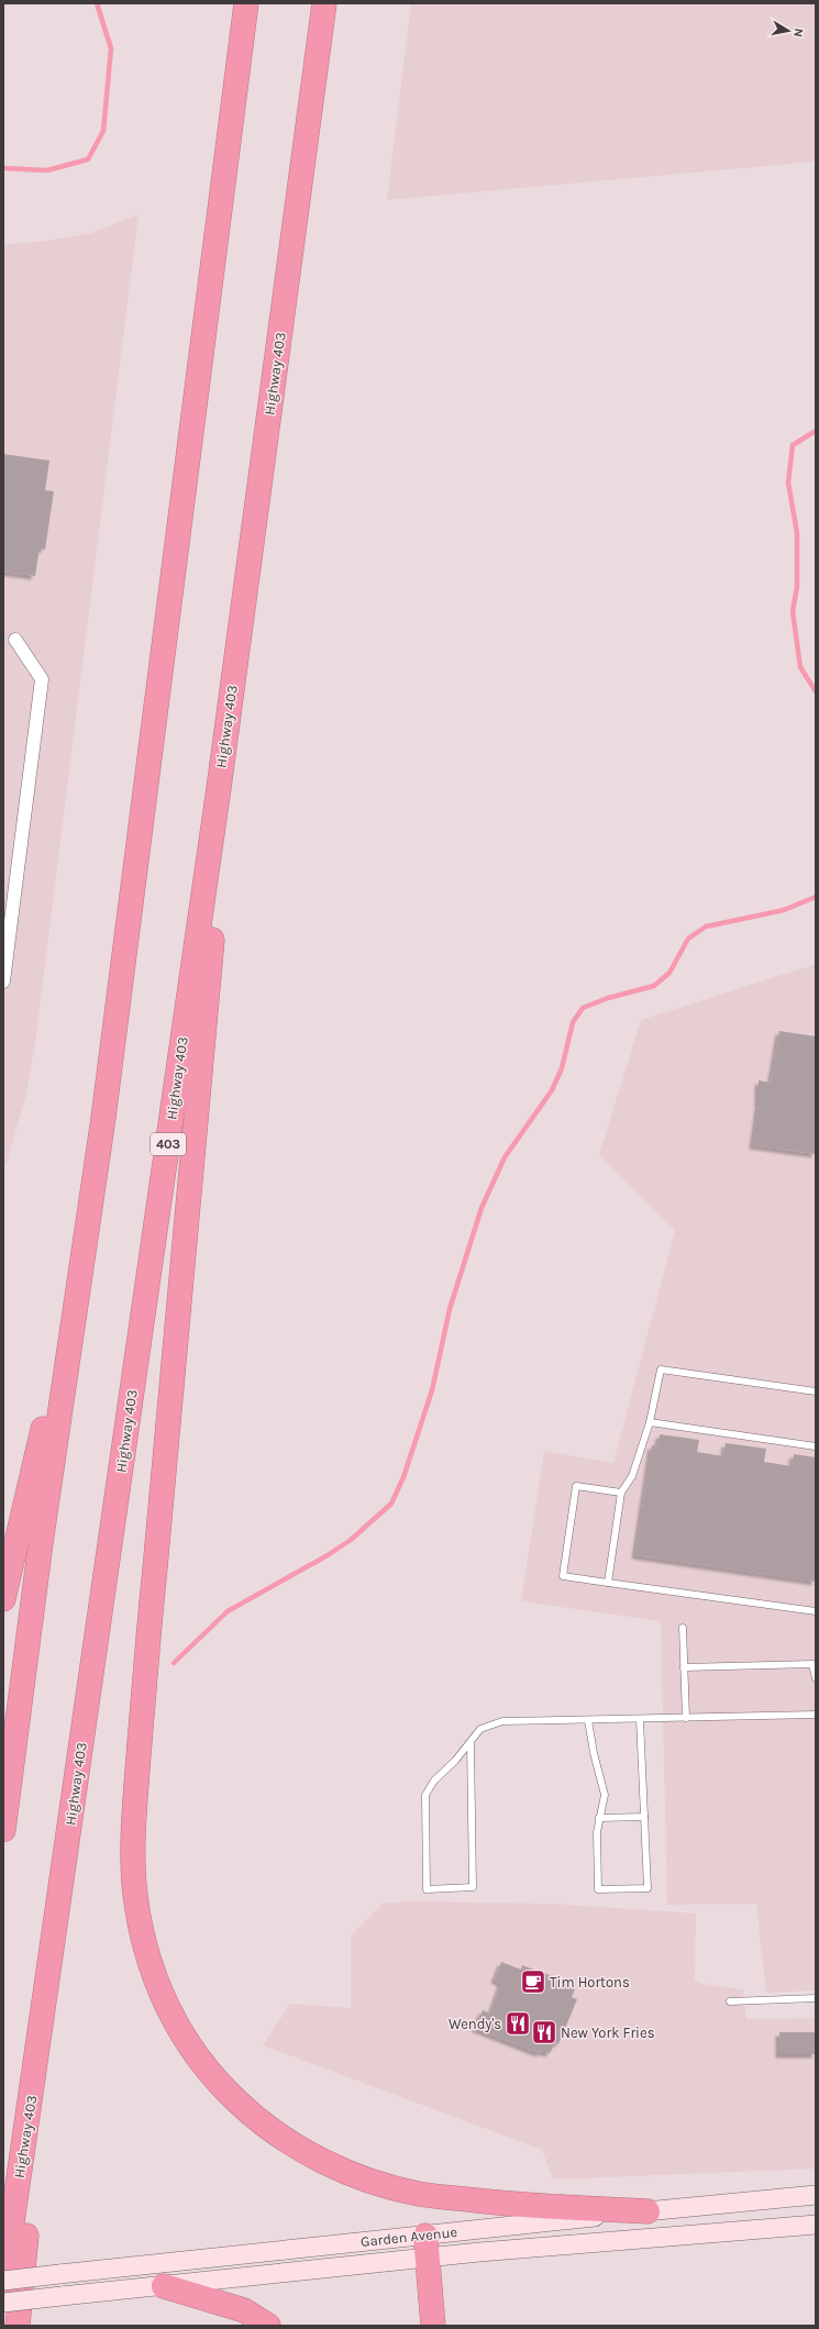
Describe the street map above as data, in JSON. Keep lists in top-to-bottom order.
{
  "streets": {
    "highway": ["Highway 403", "403"],
    "main road": ["Garden Avenue"]
  },
  "crossings": [
    ["Highway 403", "Garden Avenue"]
  ],
  "places": {
    "cafe": ["Tim Hortons"],
    "restaurant": ["Wendy's", "New York Fries"]
  },
  "north": "right"
}
